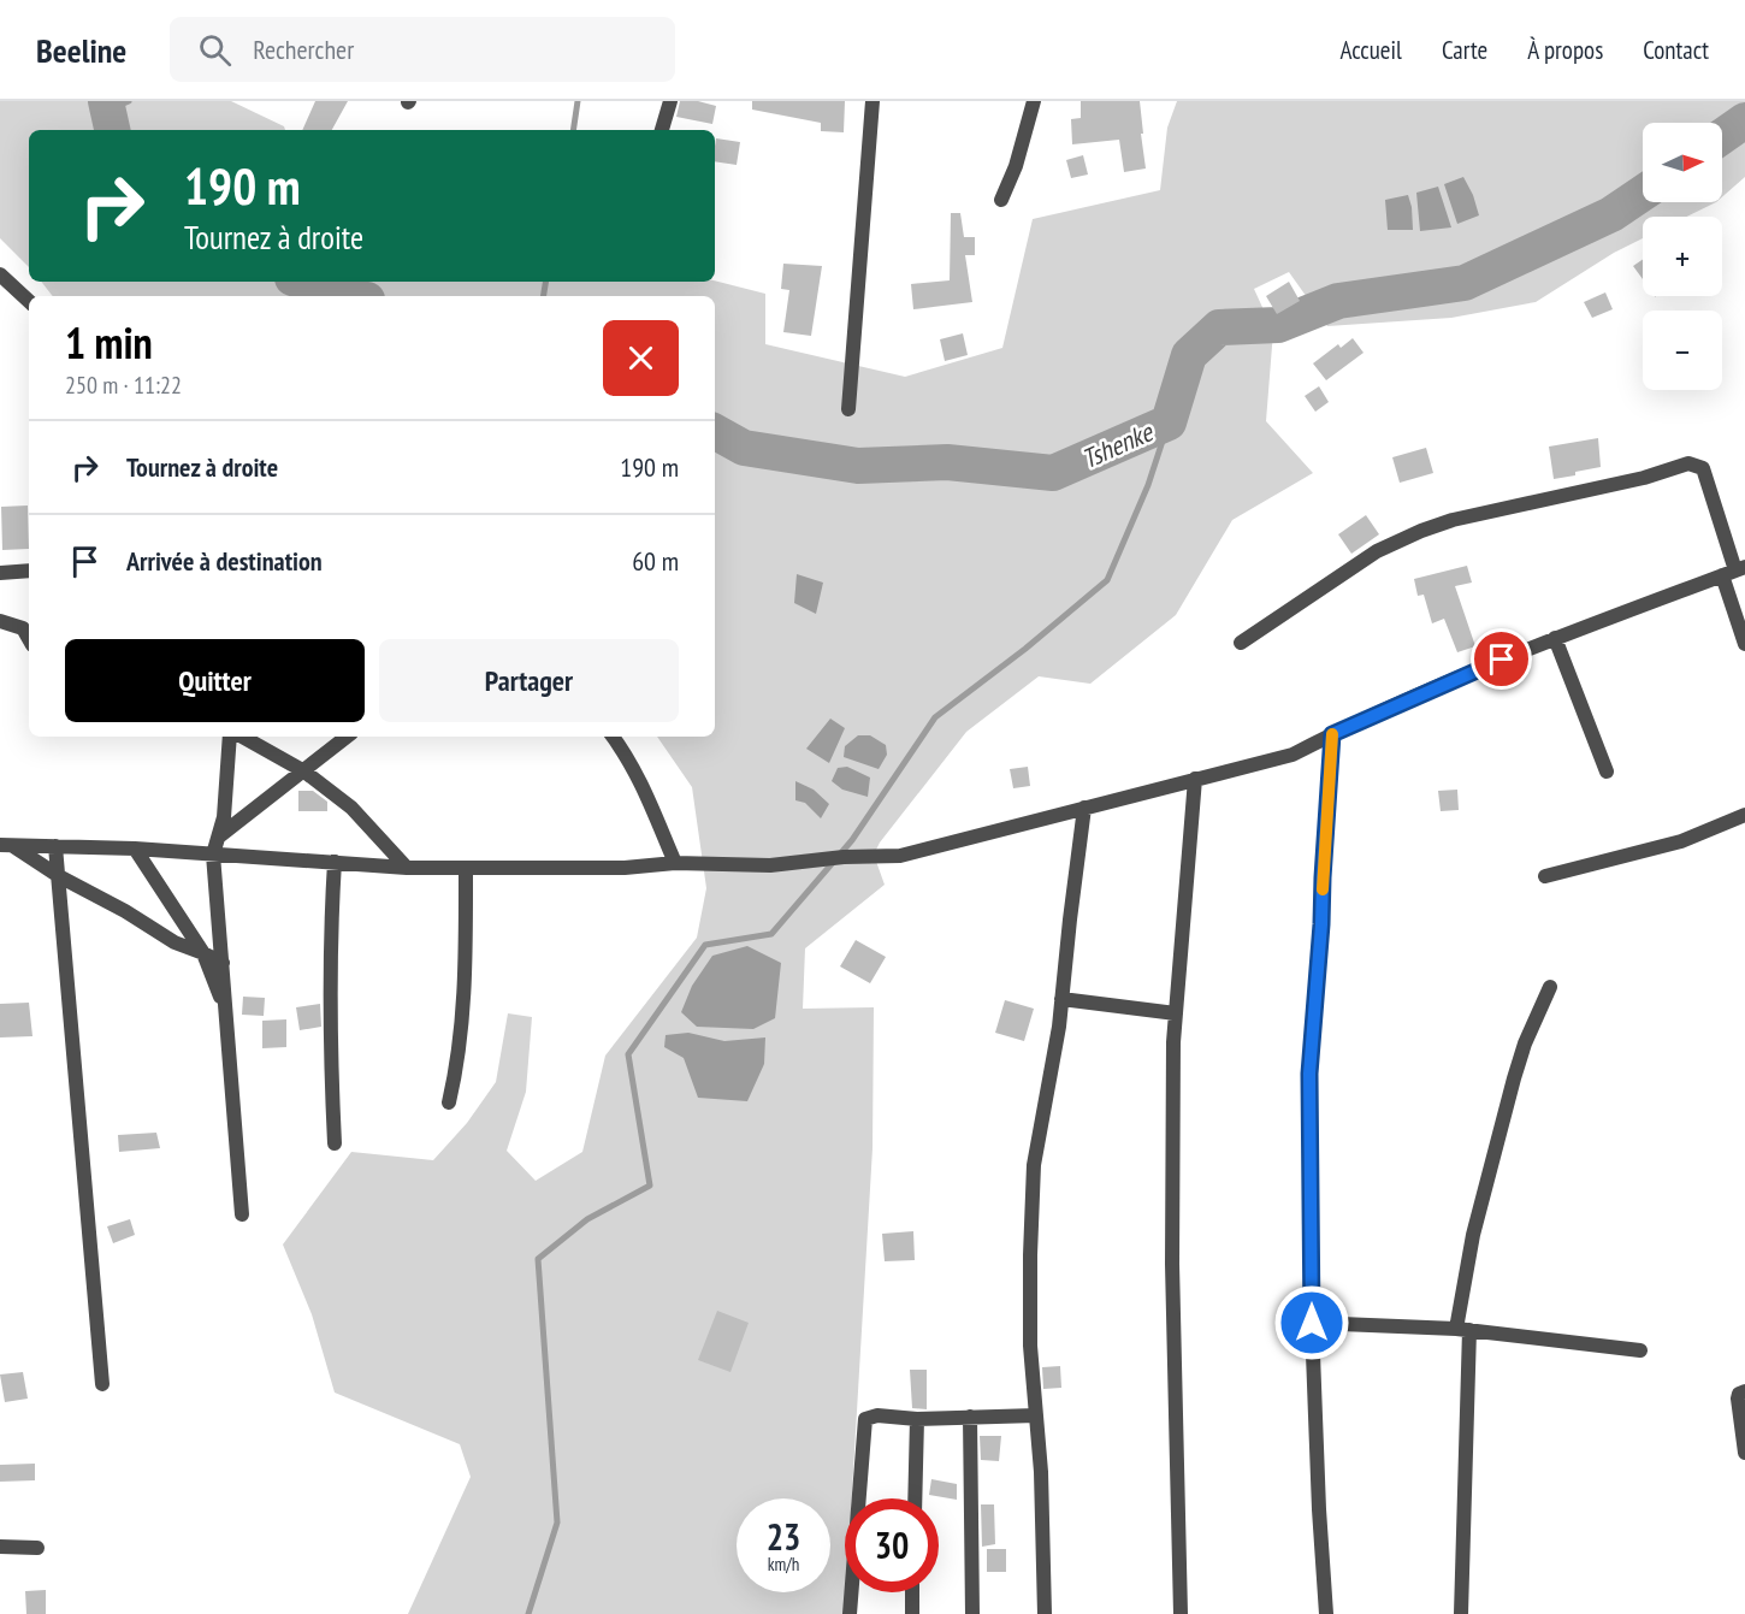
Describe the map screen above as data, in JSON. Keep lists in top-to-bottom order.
{
  "water": ["Tshenke"],
  "north": "right",
  "page": {
    "header": "Beeline",
    "search": "Rechercher",
    "nav": [
      "Accueil",
      "Carte",
      "À propos",
      "Contact"
    ],
    "map_buttons": ["+", "−"],
    "turn": ["190 m", "Tournez à droite"],
    "heading": ["1 min", "250 m · 11:22"],
    "list": [
      {
        "name": "Tournez à droite",
        "value": "190 m"
      },
      {
        "name": "Arrivée à destination",
        "value": "60 m"
      }
    ],
    "buttons": ["Quitter", "Partager"],
    "speed": "23 km/h",
    "limit": "30"
  }
}
